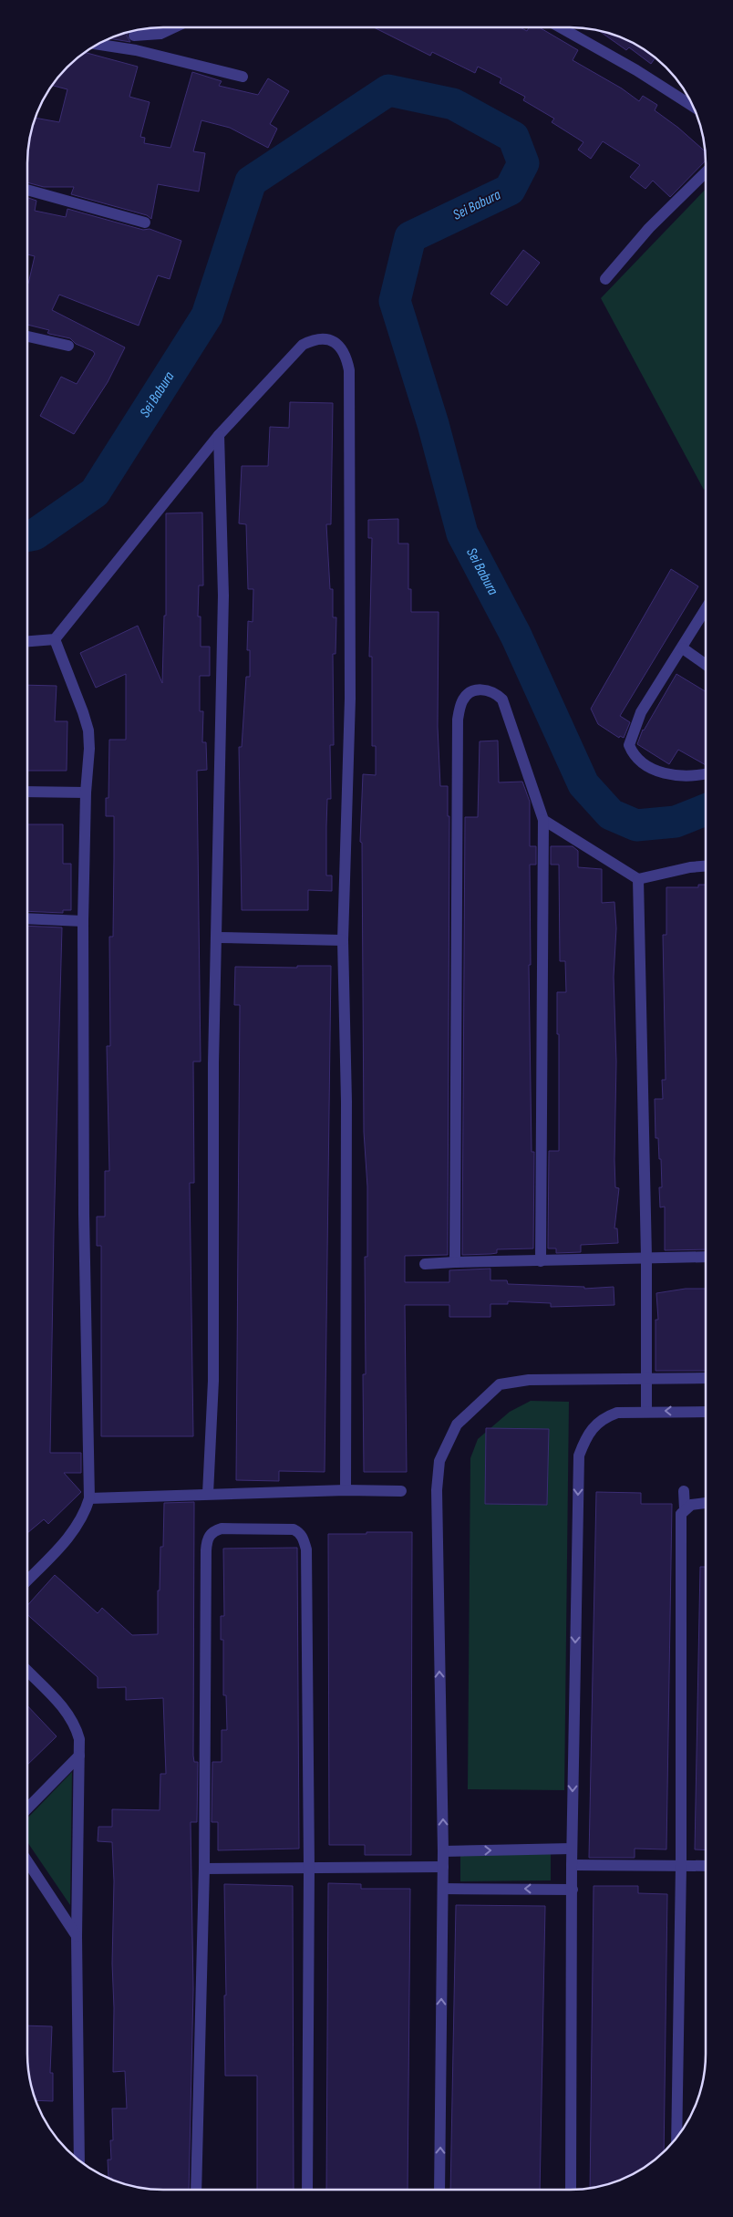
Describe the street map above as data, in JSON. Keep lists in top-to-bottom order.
{
  "water": ["Sei Babura"]
}
